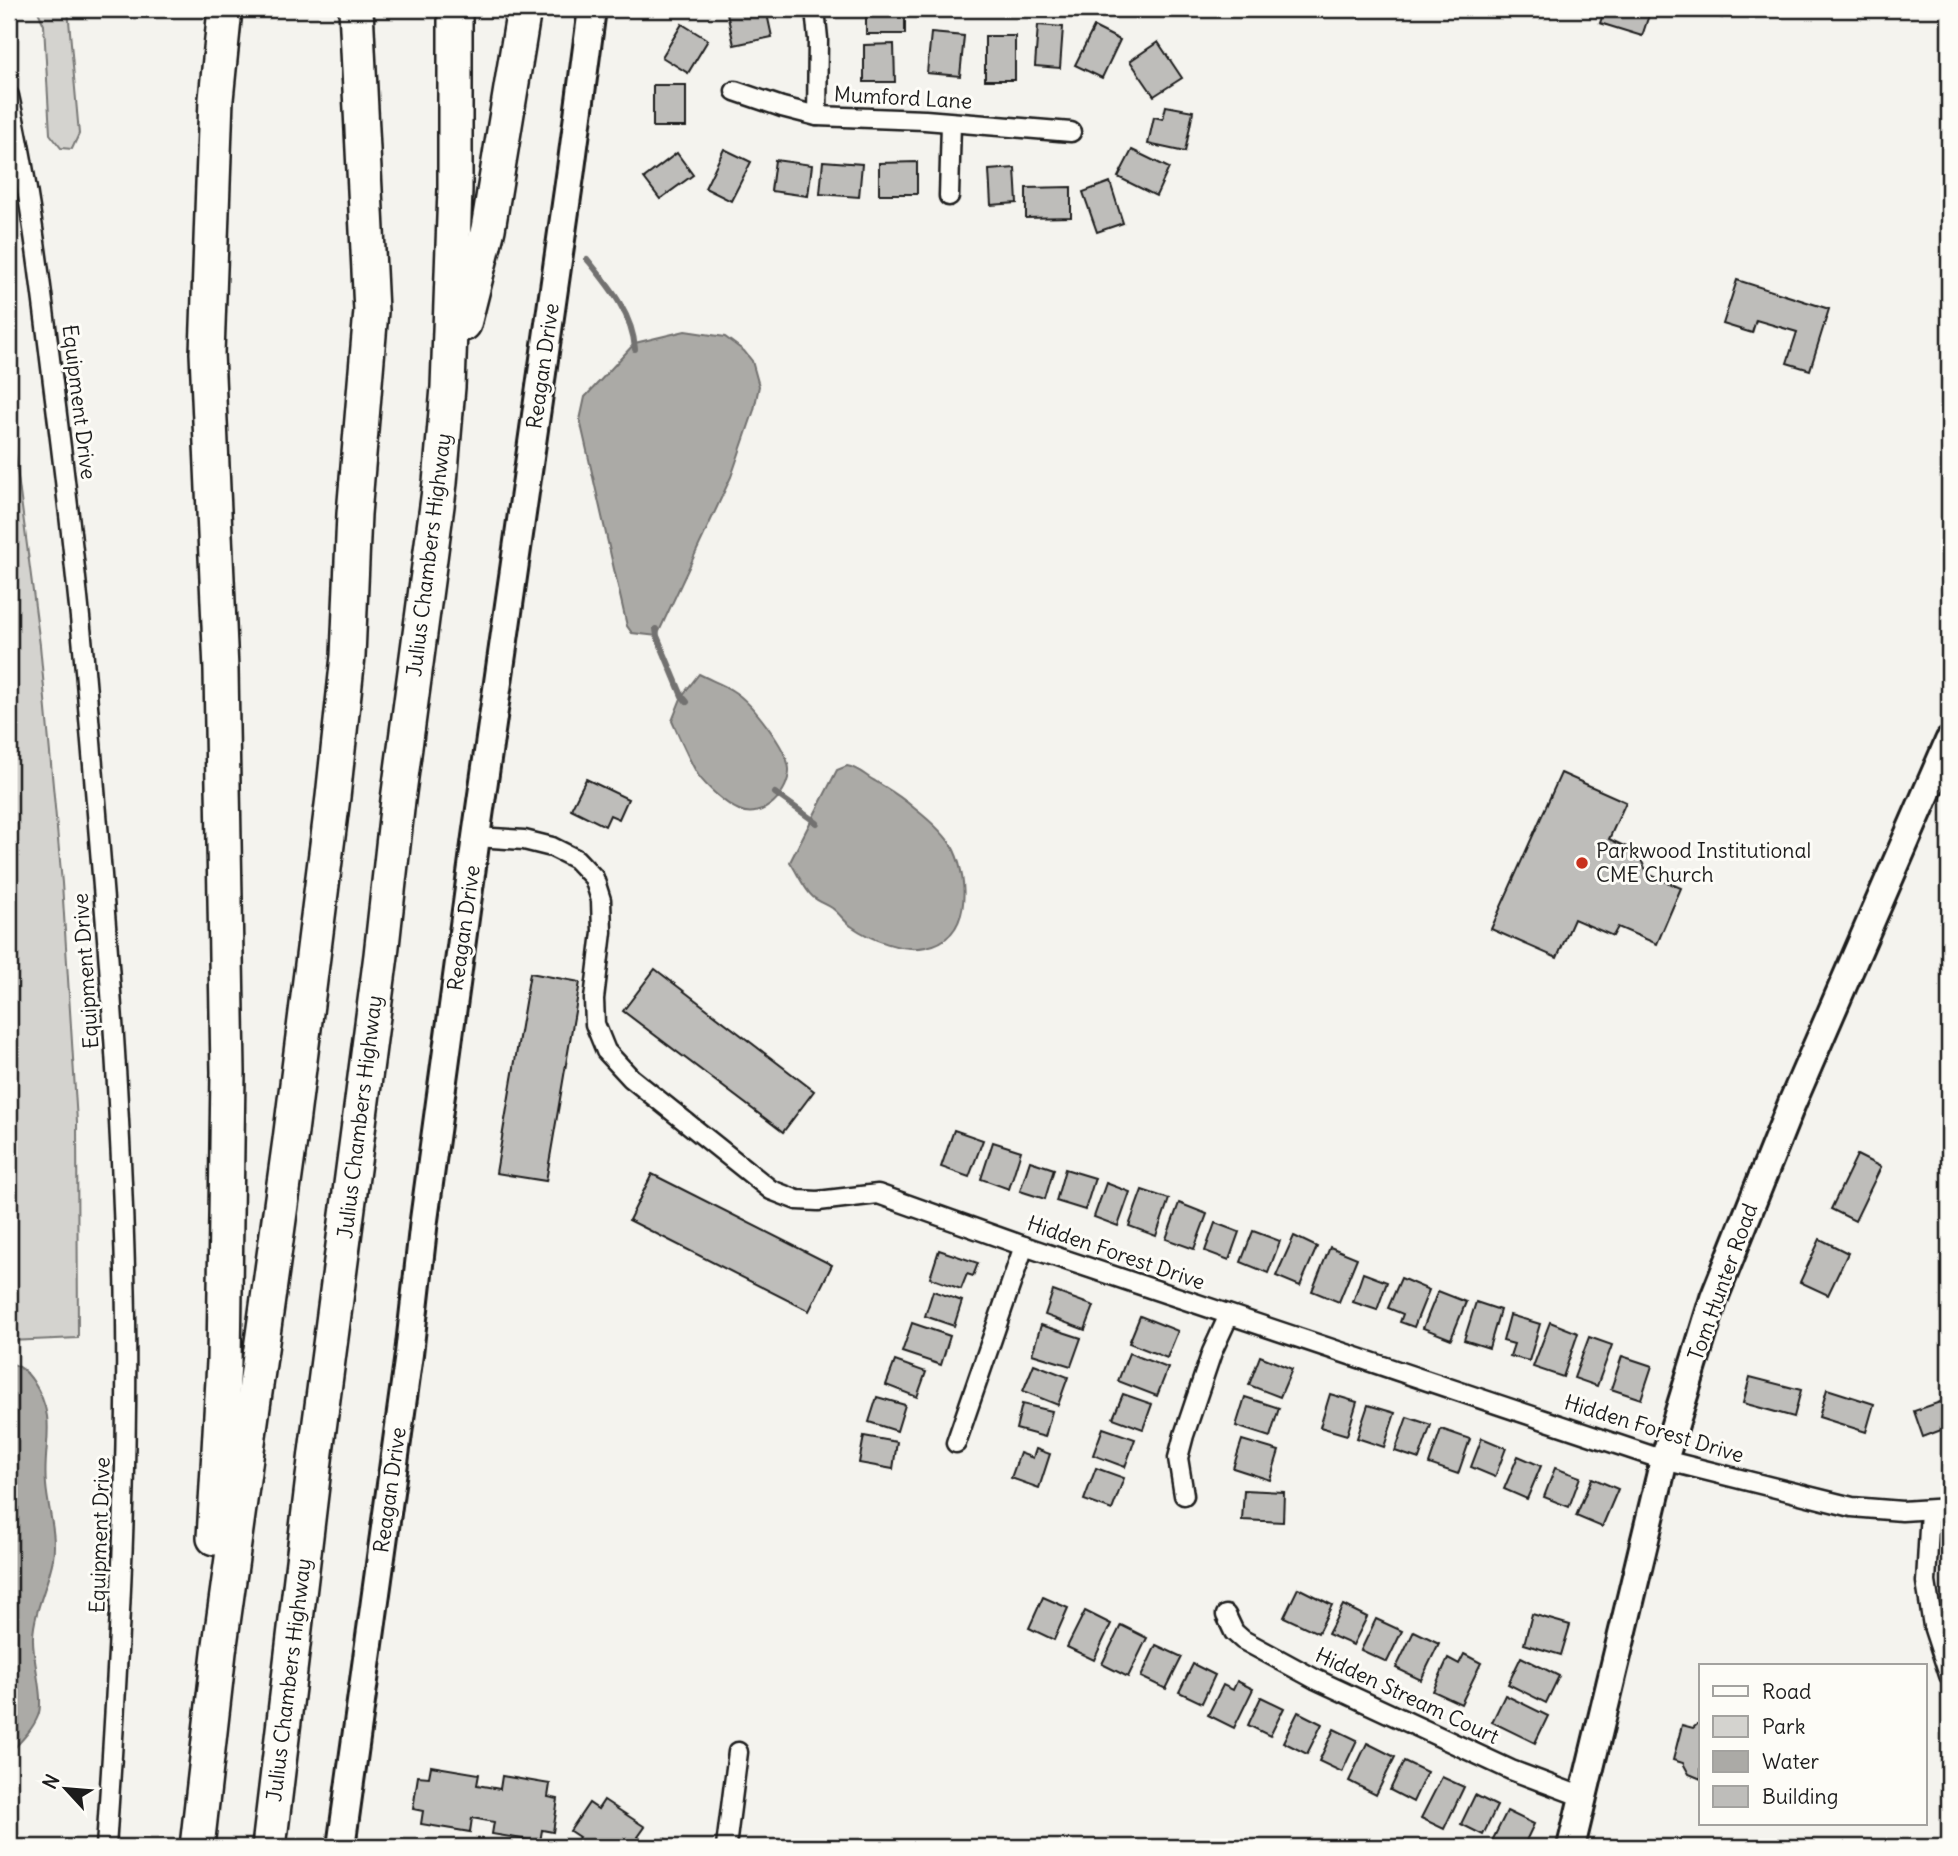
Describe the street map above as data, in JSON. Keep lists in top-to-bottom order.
{
  "streets": {
    "highway": ["Julius Chambers Highway"],
    "street": [
      "Mumford Lane",
      "Reagan Drive",
      "Equipment Drive",
      "Hidden Forest Drive",
      "Tom Hunter Road",
      "Hidden Stream Court"
    ]
  },
  "crossings": [
    ["Reagan Drive", "Hidden Forest Drive"],
    ["Hidden Forest Drive", "Tom Hunter Road"],
    ["Tom Hunter Road", "Hidden Stream Court"]
  ],
  "places": ["Parkwood Institutional CME Church"],
  "legend": [
    "Road",
    "Park",
    "Water",
    "Building"
  ],
  "north": "top left"
}
